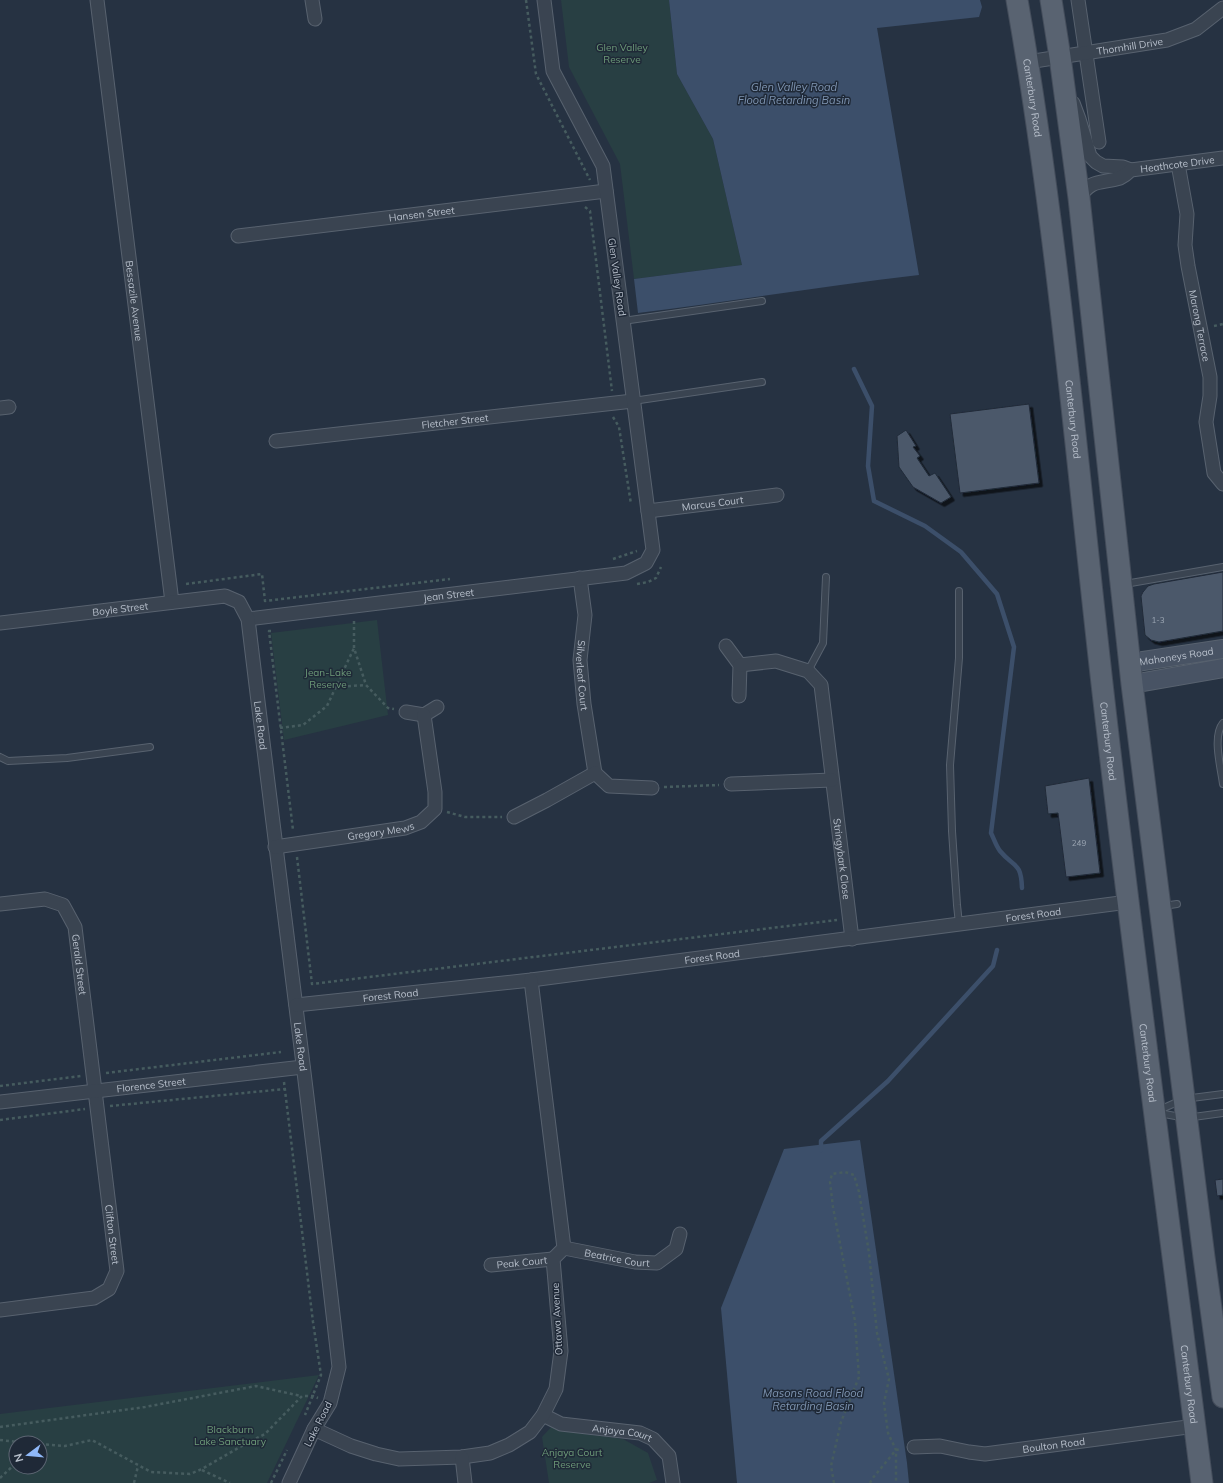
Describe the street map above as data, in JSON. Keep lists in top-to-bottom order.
{
  "streets": {
    "main road": ["Canterbury Road", "Mahoneys Road"],
    "street": [
      "Thornhill Drive",
      "Heathcote Drive",
      "Hansen Street",
      "Glen Valley Road",
      "Bessazile Avenue",
      "Marong Terrace",
      "Fletcher Street",
      "Marcus Court",
      "Jean Street",
      "Boyle Street",
      "Silverleaf Court",
      "Lake Road",
      "Gregory Mews",
      "Stringybark Close",
      "Forest Road",
      "Gerald Street",
      "Florence Street",
      "Clifton Street",
      "Beatrice Court",
      "Peak Court",
      "Ottawa Avenue",
      "Anjaya Court",
      "Boulton Road"
    ]
  },
  "crossings": [
    ["Thornhill Drive", "Canterbury Road"],
    ["Canterbury Road", "Forest Road"],
    ["Canterbury Road", "Boulton Road"],
    ["Heathcote Drive", "Marong Terrace"],
    ["Hansen Street", "Glen Valley Road"],
    ["Glen Valley Road", "Fletcher Street"],
    ["Glen Valley Road", "Marcus Court"],
    ["Glen Valley Road", "Jean Street"],
    ["Bessazile Avenue", "Boyle Street"],
    ["Jean Street", "Silverleaf Court"],
    ["Jean Street", "Lake Road"],
    ["Boyle Street", "Lake Road"],
    ["Lake Road", "Gregory Mews"],
    ["Lake Road", "Forest Road"],
    ["Lake Road", "Florence Street"],
    ["Lake Road", "Ottawa Avenue"],
    ["Stringybark Close", "Forest Road"],
    ["Gerald Street", "Florence Street"],
    ["Gerald Street", "Clifton Street"],
    ["Florence Street", "Clifton Street"],
    ["Peak Court", "Ottawa Avenue"],
    ["Ottawa Avenue", "Anjaya Court"]
  ],
  "water": ["Glen Valley Road Flood Retarding Basin", "Masons Road Flood Retarding Basin"],
  "parks": [
    "Glen Valley Reserve",
    "Jean-Lake Reserve",
    "Blackburn Lake Sanctuary",
    "Anjaya Court Reserve"
  ],
  "house_numbers": ["1-3", "249"],
  "north": "left"
}
